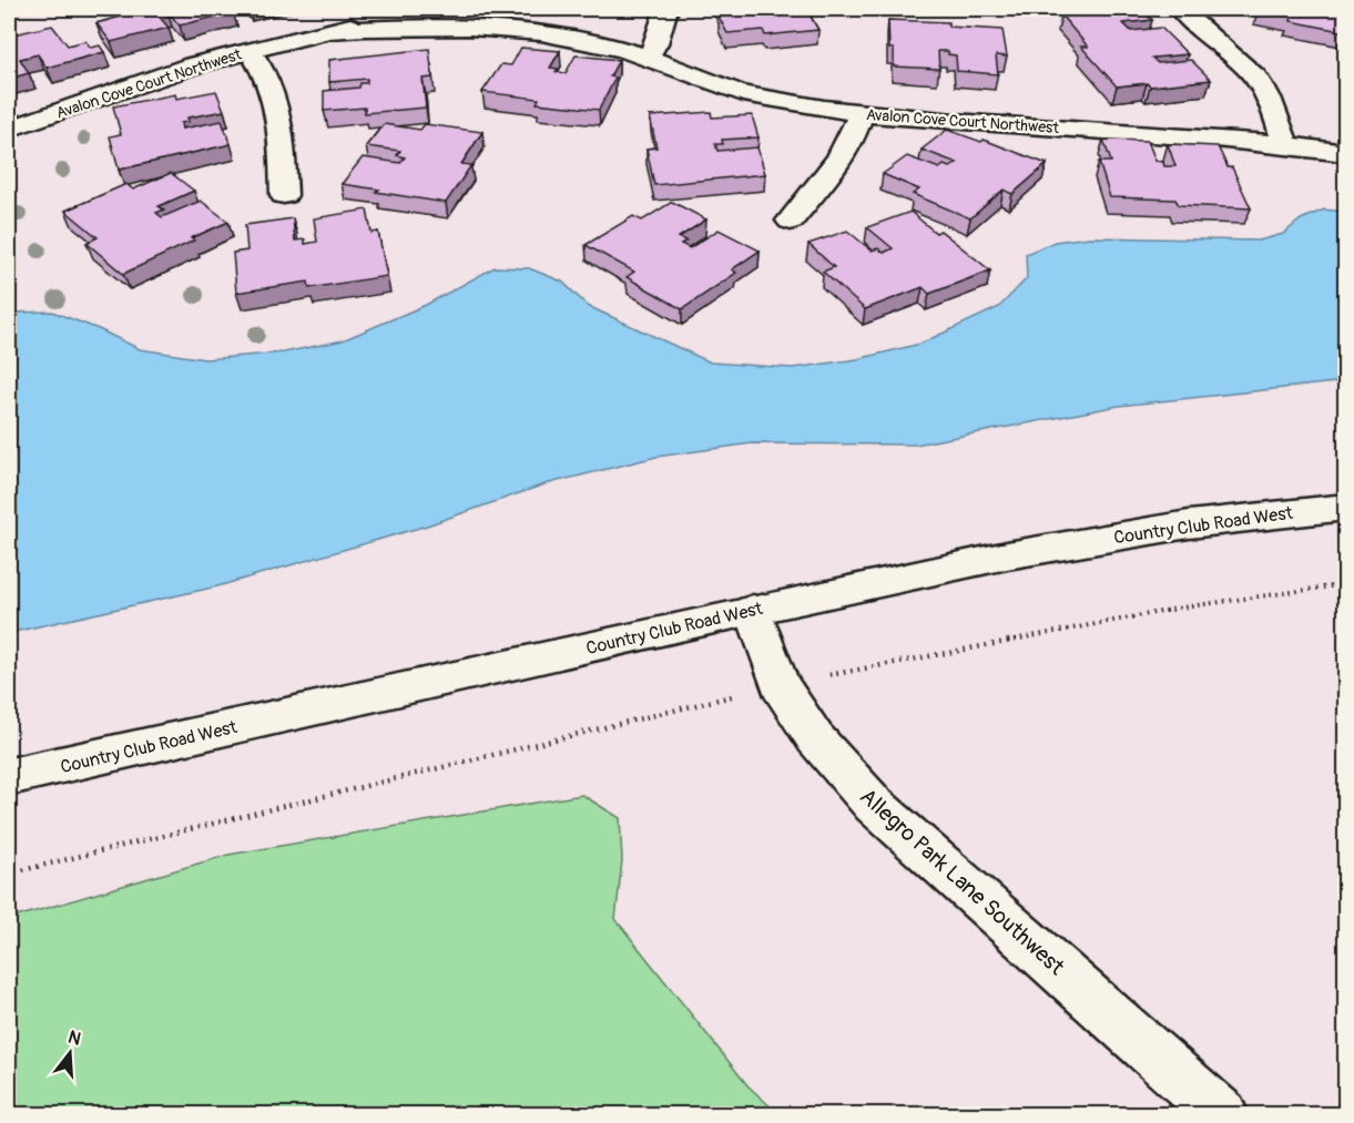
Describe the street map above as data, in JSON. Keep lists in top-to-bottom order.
{
  "streets": {
    "street": ["Avalon Cove Court Northwest", "Country Club Road West", "Allegro Park Lane Southwest"]
  },
  "crossings": [
    ["Country Club Road West", "Allegro Park Lane Southwest"]
  ],
  "north": "top"
}
